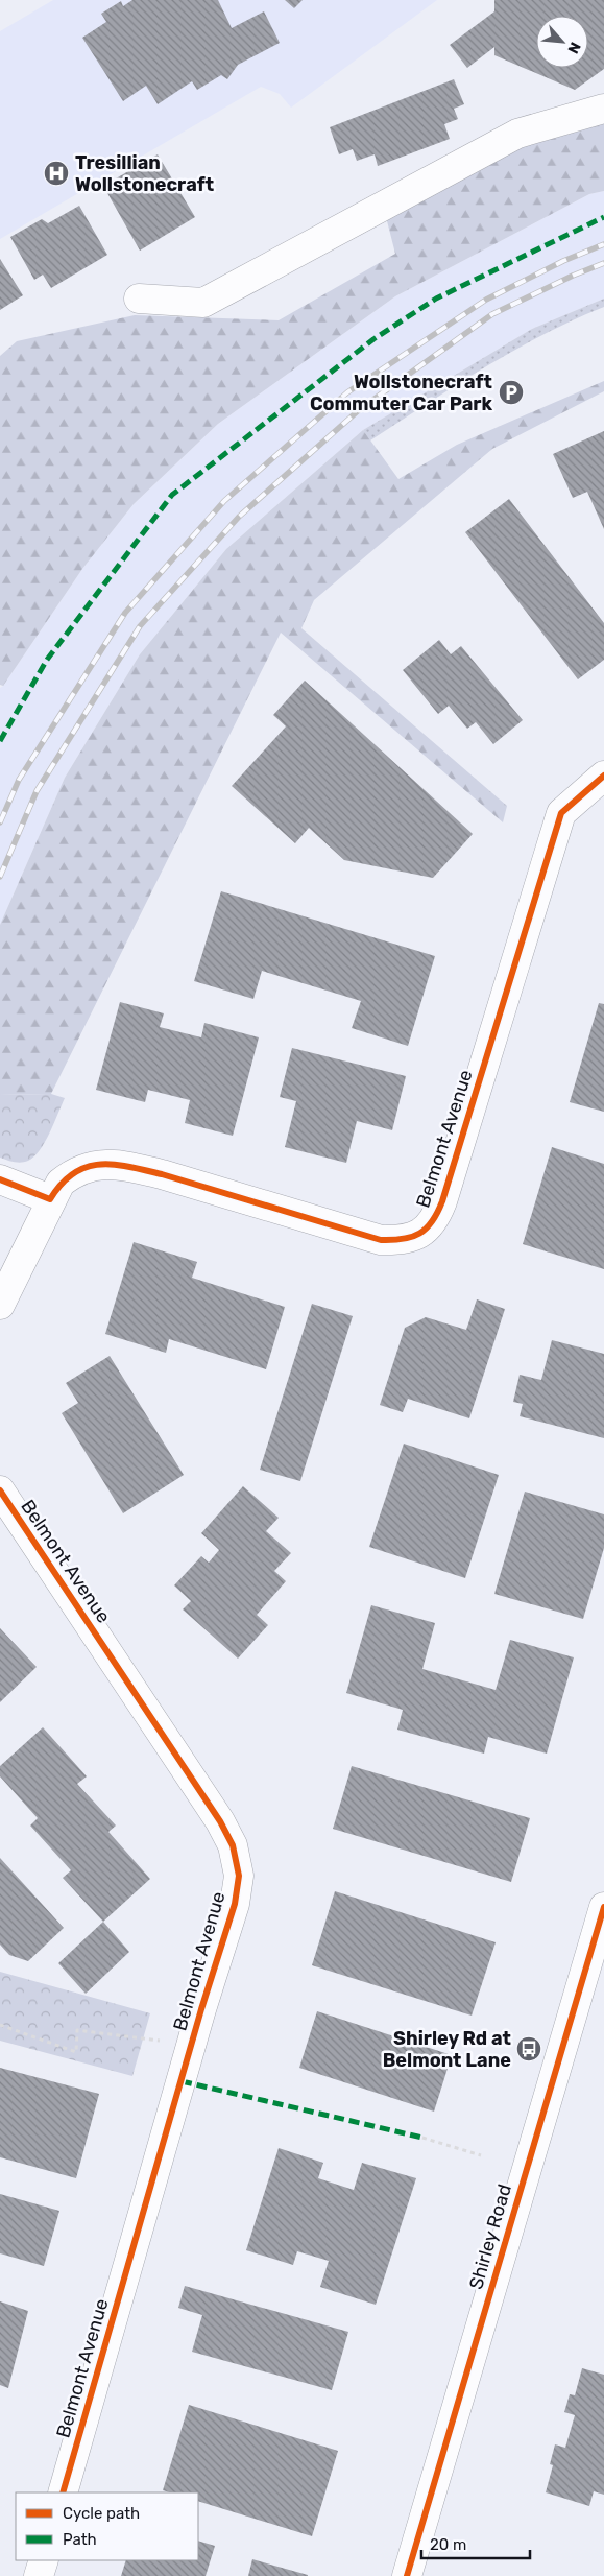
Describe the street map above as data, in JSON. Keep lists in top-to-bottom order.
{
  "streets": {
    "street": ["Belmont Avenue", "Shirley Road"]
  },
  "places": {
    "hospital": ["Tresillian Wollstonecraft"],
    "parking": ["Wollstonecraft Commuter Car Park"],
    "bus stop": ["Shirley Rd at Belmont Lane"]
  },
  "legend": ["Cycle path", "Path"],
  "scale_bar": "20 m",
  "north": "bottom right"
}
